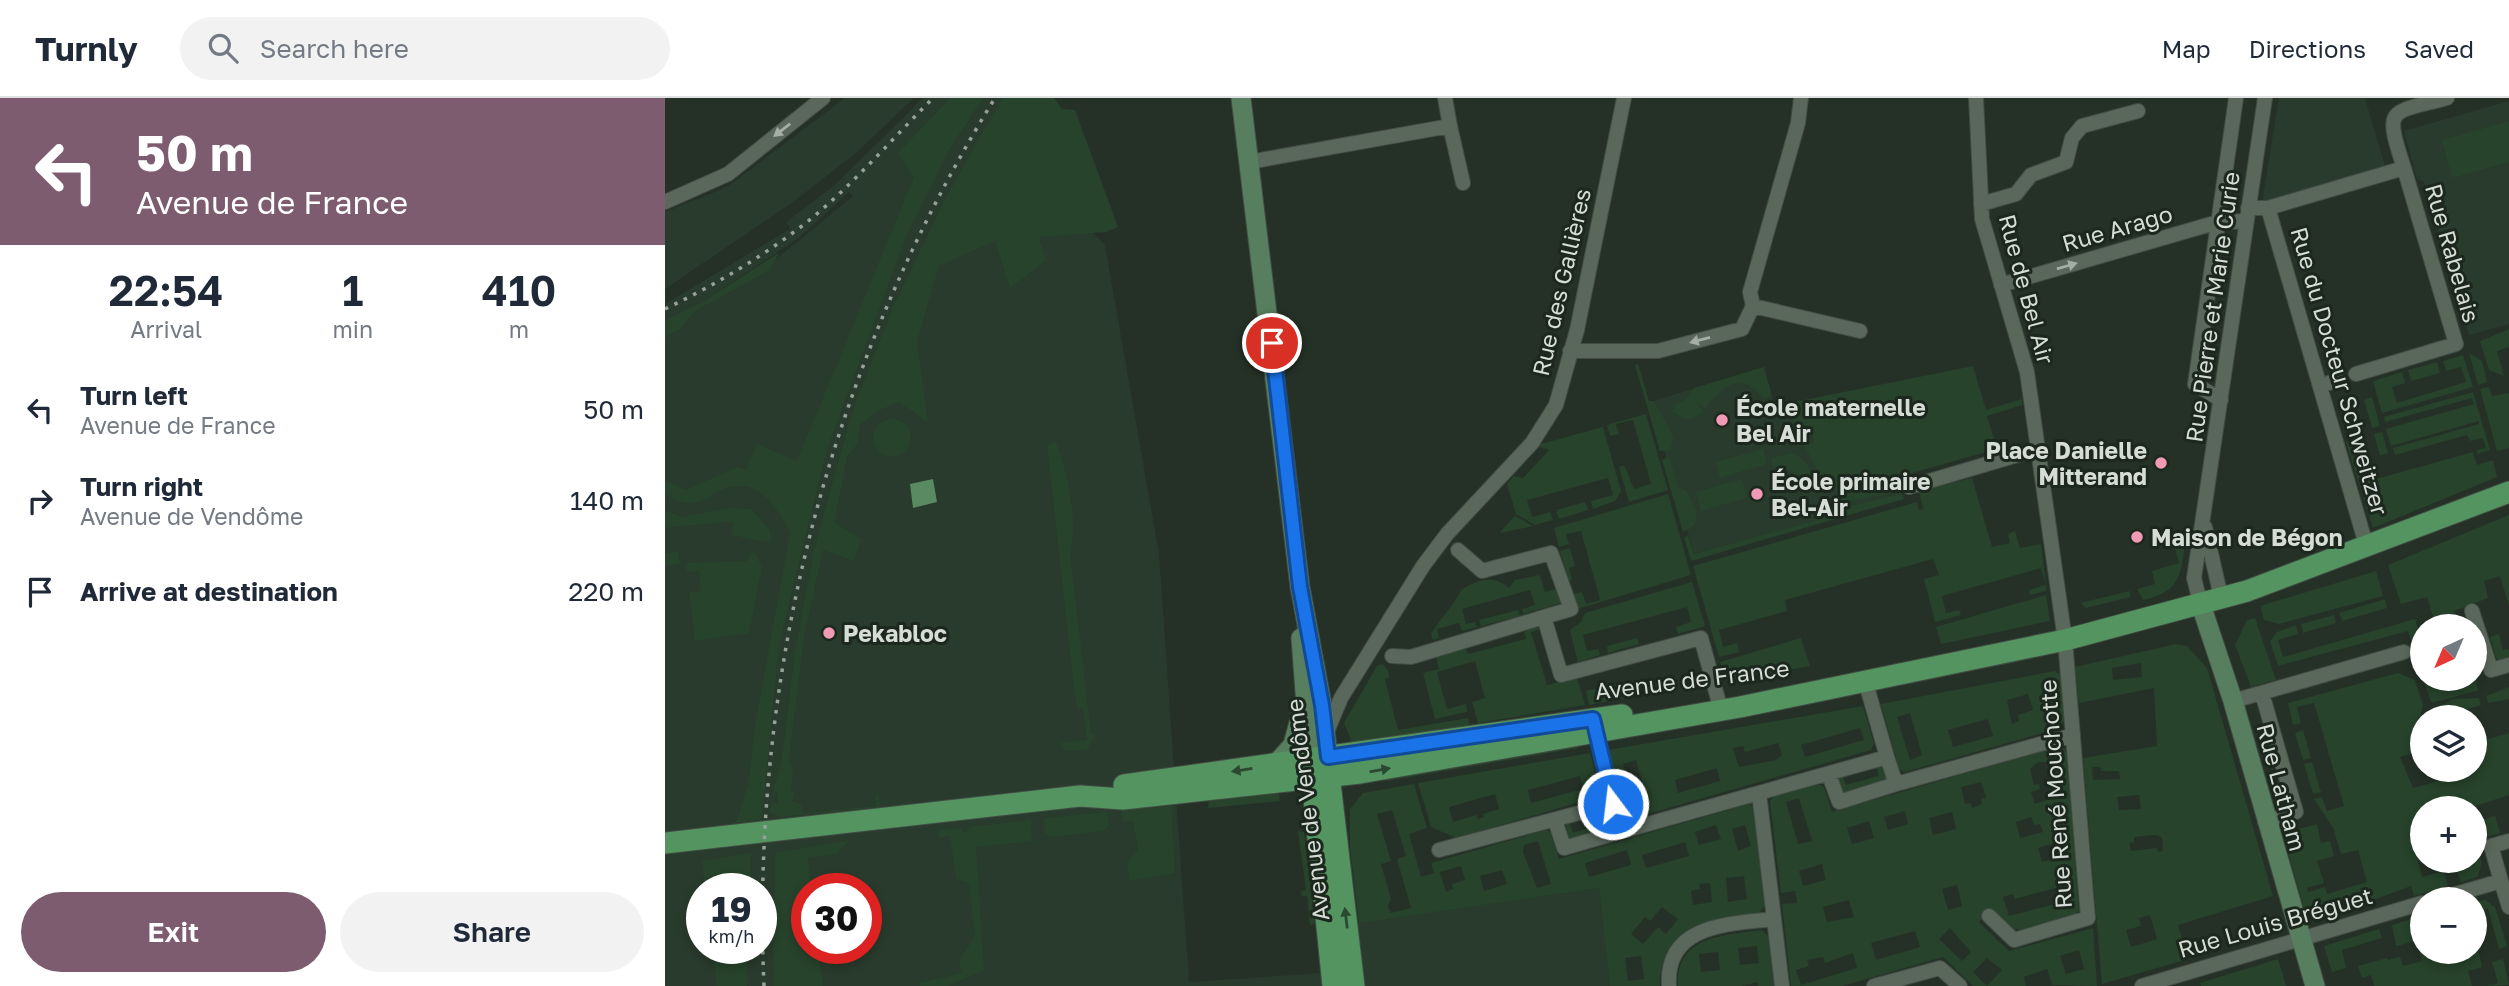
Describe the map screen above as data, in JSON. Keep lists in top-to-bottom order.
{
  "streets": {
    "main road": ["Avenue de France", "Rue Latham", "Avenue de Vendôme"],
    "street": [
      "Rue Arago",
      "Rue Rabelais",
      "Rue des Gallières",
      "Rue de Bel Air",
      "Rue Pierre et Marie Curie",
      "Rue du Docteur Schweitzer",
      "Rue René Mouchotte",
      "Rue Louis Bréguet"
    ]
  },
  "crossings": [
    ["Rue Arago", "Rue Rabelais"],
    ["Rue Arago", "Rue de Bel Air"],
    ["Rue Arago", "Rue Pierre et Marie Curie"],
    ["Rue Rabelais", "Rue Pierre et Marie Curie"],
    ["Rue Rabelais", "Rue du Docteur Schweitzer"],
    ["Rue des Gallières", "Avenue de Vendôme"],
    ["Rue de Bel Air", "Avenue de France"],
    ["Rue de Bel Air", "Rue René Mouchotte"],
    ["Rue Pierre et Marie Curie", "Avenue de France"],
    ["Rue Pierre et Marie Curie", "Rue Latham"],
    ["Rue du Docteur Schweitzer", "Avenue de France"],
    ["Avenue de France", "Rue Latham"],
    ["Avenue de France", "Rue René Mouchotte"],
    ["Avenue de France", "Avenue de Vendôme"],
    ["Rue Latham", "Rue Louis Bréguet"]
  ],
  "places": [
    "École maternelle Bel Air",
    "Place Danielle Mitterand",
    "École primaire Bel-Air",
    "Maison de Bégon",
    "Pekabloc"
  ],
  "north": "bottom left",
  "page": {
    "header": "Turnly",
    "search": "Search here",
    "nav": ["Map", "Directions", "Saved"],
    "turn": ["50 m", "Avenue de France"],
    "eta": [
      "22:54",
      "Arrival",
      "1",
      "min",
      "410",
      "m"
    ],
    "list": [
      {
        "name": "Turn left",
        "note": "Avenue de France",
        "value": "50 m"
      },
      {
        "name": "Turn right",
        "note": "Avenue de Vendôme",
        "value": "140 m"
      },
      {
        "name": "Arrive at destination",
        "value": "220 m"
      }
    ],
    "map_buttons": ["+", "−"],
    "speed": "19 km/h",
    "limit": "30",
    "buttons": ["Exit", "Share"]
  }
}
